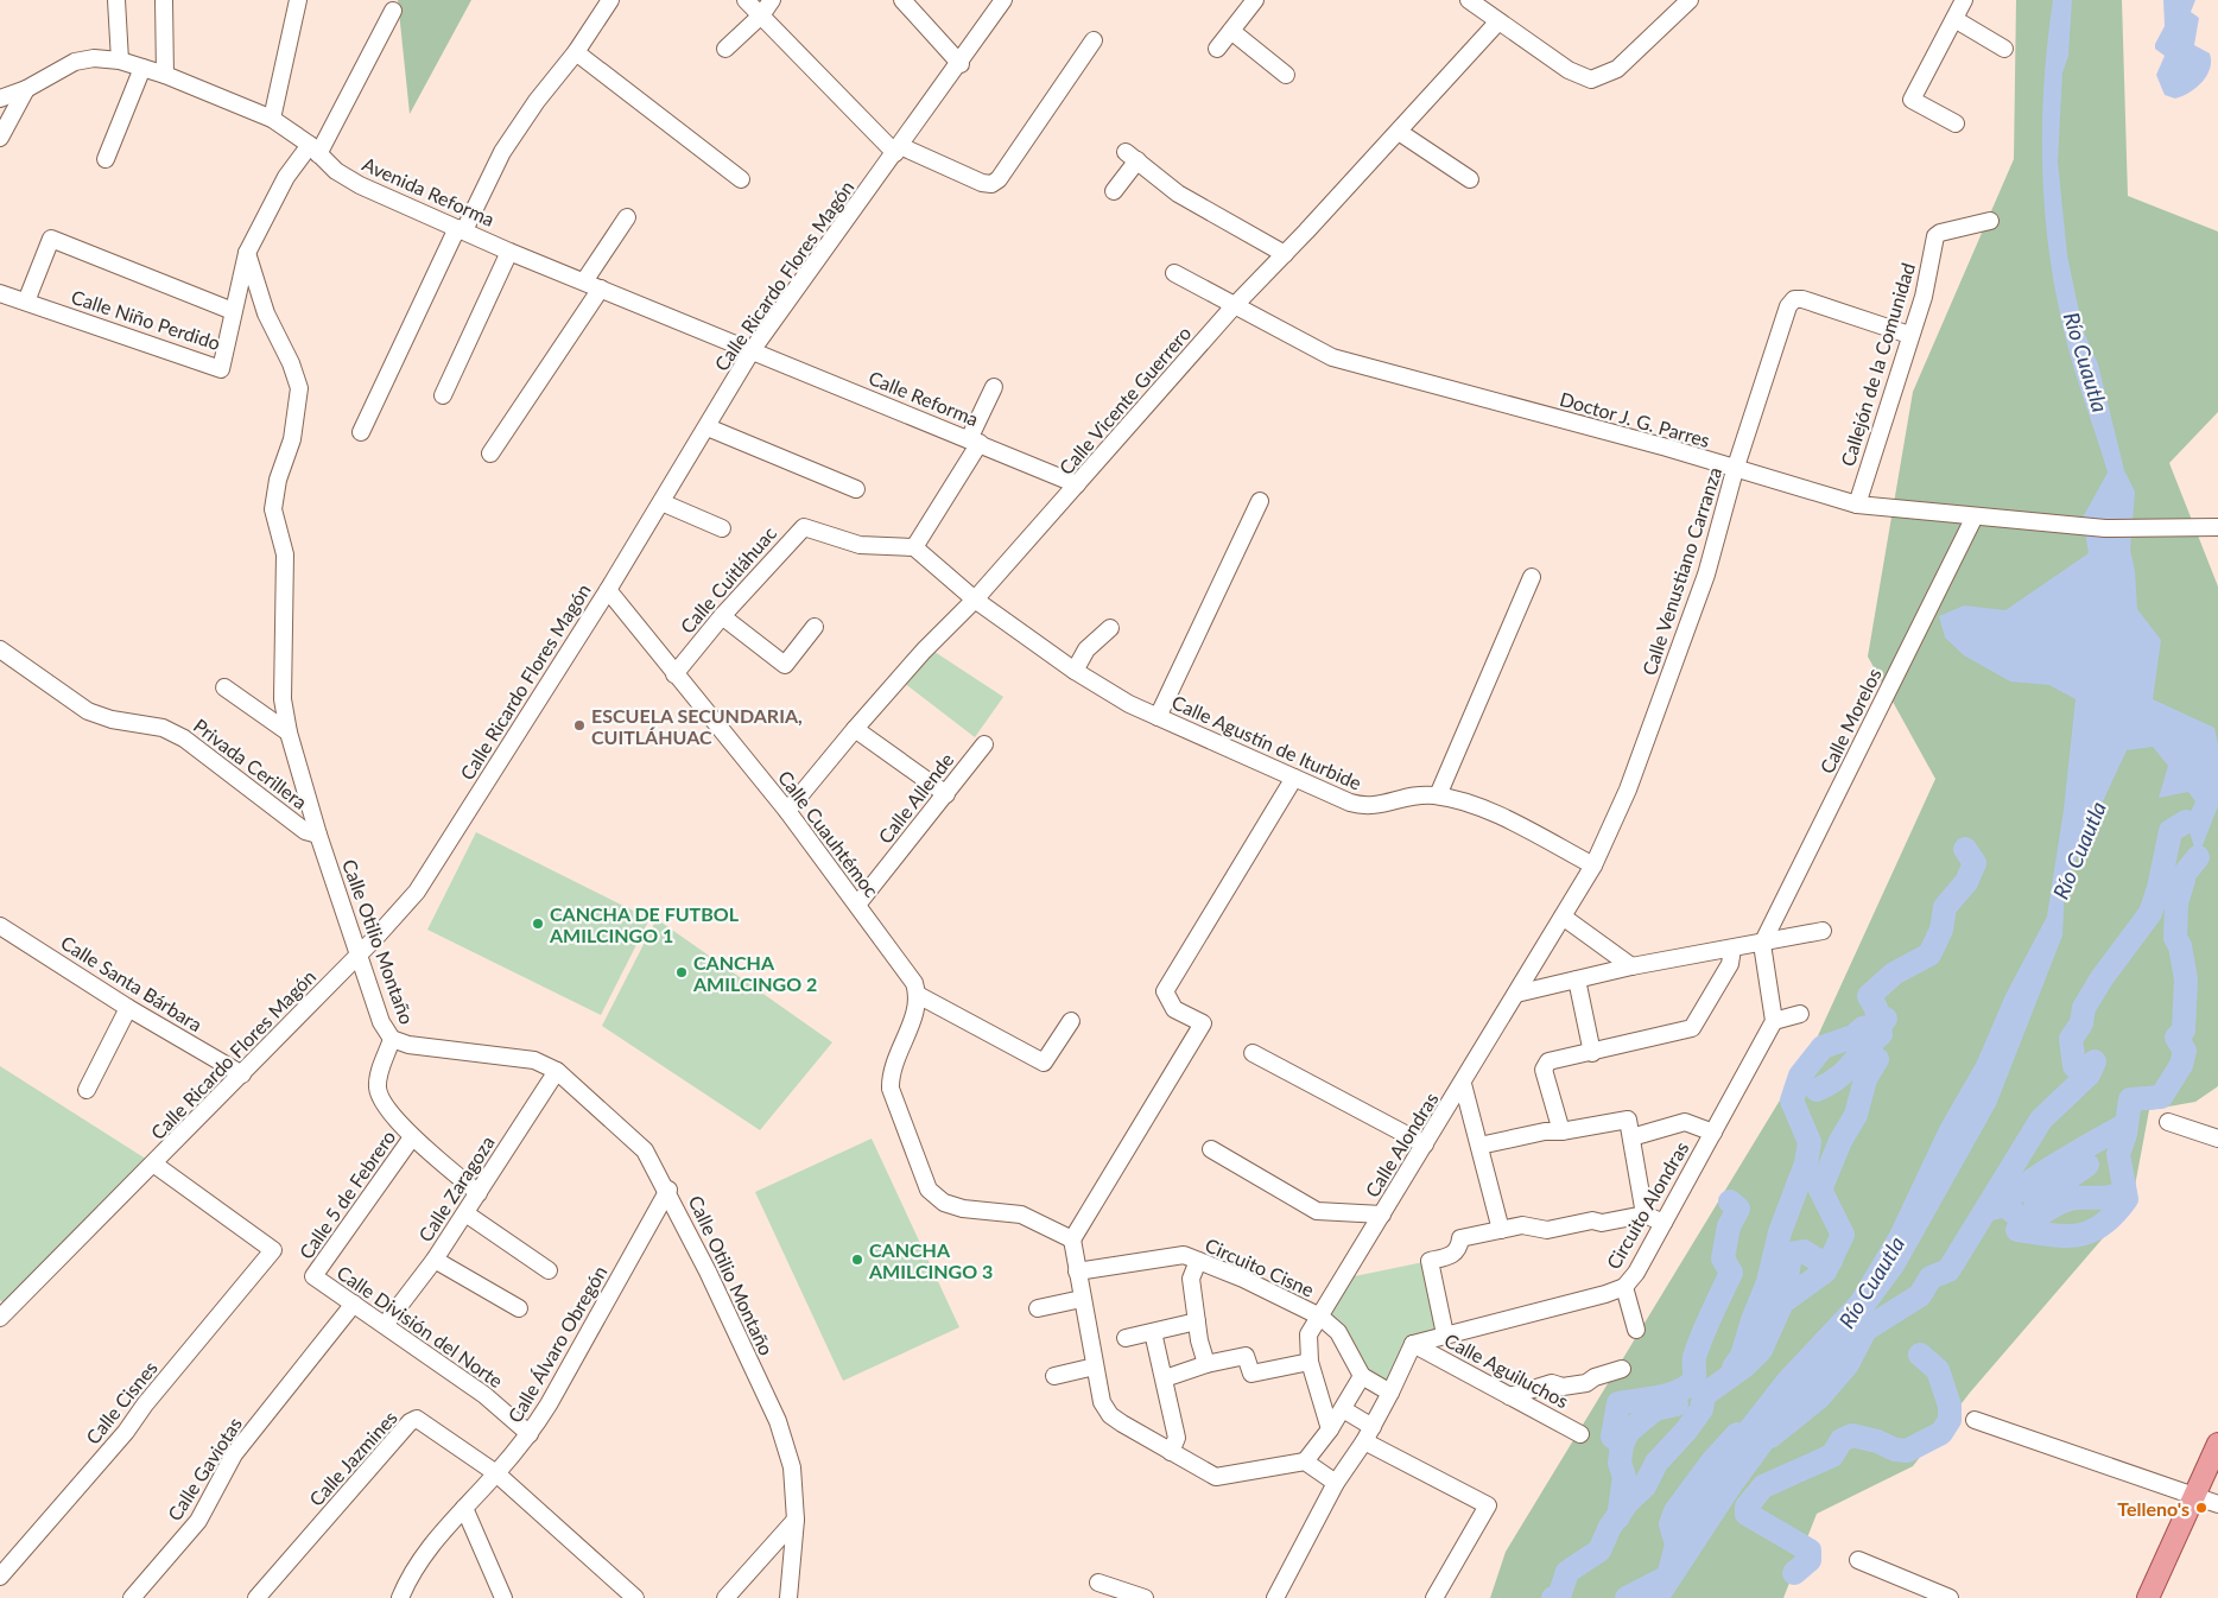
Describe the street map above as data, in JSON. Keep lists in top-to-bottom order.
{
  "streets": {
    "street": [
      "Avenida Reforma",
      "Calle Ricardo Flores Magón",
      "Calle Niño Perdido",
      "Callejón de la Comunidad",
      "Calle Reforma",
      "Calle Vicente Guerrero",
      "Doctor J. G. Parres",
      "Calle Venustiano Carranza",
      "Calle Cuitláhuac",
      "Calle Morelos",
      "Calle Agustín de Iturbide",
      "Privada Cerillera",
      "Calle Allende",
      "Calle Cuauhtémoc",
      "Calle Otilio Montaño",
      "Calle Santa Bárbara",
      "Calle Alondras",
      "Calle Zaragoza",
      "Calle 5 de Febrero",
      "Circuito Alondras",
      "Circuito Cisne",
      "Calle División del Norte",
      "Calle Álvaro Obregón",
      "Calle Aguiluchos",
      "Calle Cisnes",
      "Calle Jazmines",
      "Calle Gaviotas"
    ]
  },
  "crossings": [
    ["Avenida Reforma", "Calle Ricardo Flores Magón"],
    ["Avenida Reforma", "Calle Niño Perdido"],
    ["Avenida Reforma", "Calle Reforma"],
    ["Calle Ricardo Flores Magón", "Calle Reforma"],
    ["Calle Ricardo Flores Magón", "Calle Cuauhtémoc"],
    ["Calle Ricardo Flores Magón", "Calle Otilio Montaño"],
    ["Calle Ricardo Flores Magón", "Calle Santa Bárbara"],
    ["Calle Ricardo Flores Magón", "Calle Cisnes"],
    ["Calle Niño Perdido", "Calle Otilio Montaño"],
    ["Callejón de la Comunidad", "Doctor J. G. Parres"],
    ["Callejón de la Comunidad", "Calle Venustiano Carranza"],
    ["Calle Reforma", "Calle Vicente Guerrero"],
    ["Calle Vicente Guerrero", "Doctor J. G. Parres"],
    ["Calle Vicente Guerrero", "Calle Agustín de Iturbide"],
    ["Calle Vicente Guerrero", "Calle Cuauhtémoc"],
    ["Doctor J. G. Parres", "Calle Venustiano Carranza"],
    ["Doctor J. G. Parres", "Calle Morelos"],
    ["Calle Venustiano Carranza", "Calle Agustín de Iturbide"],
    ["Calle Venustiano Carranza", "Calle Alondras"],
    ["Calle Cuitláhuac", "Calle Cuauhtémoc"],
    ["Calle Agustín de Iturbide", "Calle Alondras"],
    ["Privada Cerillera", "Calle Otilio Montaño"],
    ["Calle Allende", "Calle Cuauhtémoc"],
    ["Calle Otilio Montaño", "Calle Zaragoza"],
    ["Calle Otilio Montaño", "Calle Álvaro Obregón"],
    ["Calle Alondras", "Circuito Cisne"],
    ["Calle Zaragoza", "Calle División del Norte"],
    ["Calle 5 de Febrero", "Calle División del Norte"],
    ["Circuito Alondras", "Calle Aguiluchos"],
    ["Calle División del Norte", "Calle Álvaro Obregón"],
    ["Calle División del Norte", "Calle Gaviotas"],
    ["Calle Álvaro Obregón", "Calle Jazmines"]
  ],
  "water": ["Río Cuautla"],
  "places": [
    "ESCUELA SECUNDARIA, CUITLÁHUAC",
    "CANCHA DE FUTBOL AMILCINGO 1",
    "CANCHA AMILCINGO 2",
    "CANCHA AMILCINGO 3",
    "Telleno's"
  ]
}
